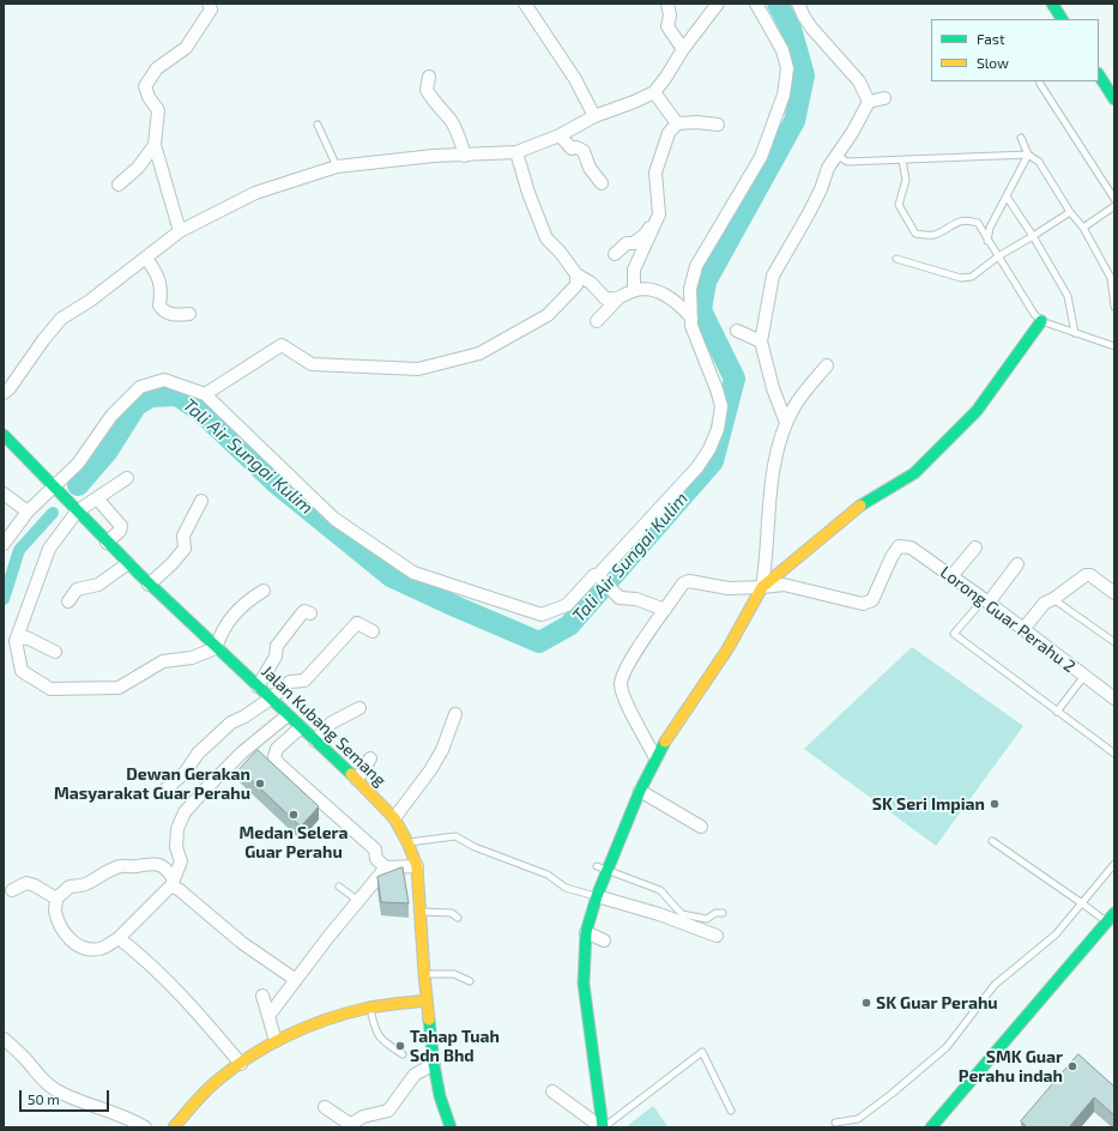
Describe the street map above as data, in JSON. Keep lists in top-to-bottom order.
{
  "streets": {
    "street": ["Lorong Guar Perahu 2", "Jalan Kubang Semang"]
  },
  "water": ["Tali Air Sungai Kulim"],
  "places": [
    "Dewan Gerakan Masyarakat Guar Perahu",
    "SK Seri Impian",
    "Medan Selera Guar Perahu",
    "SK Guar Perahu",
    "Tahap Tuah Sdn Bhd",
    "SMK Guar Perahu indah"
  ],
  "legend": ["Fast", "Slow"],
  "scale_bar": "50 m"
}
